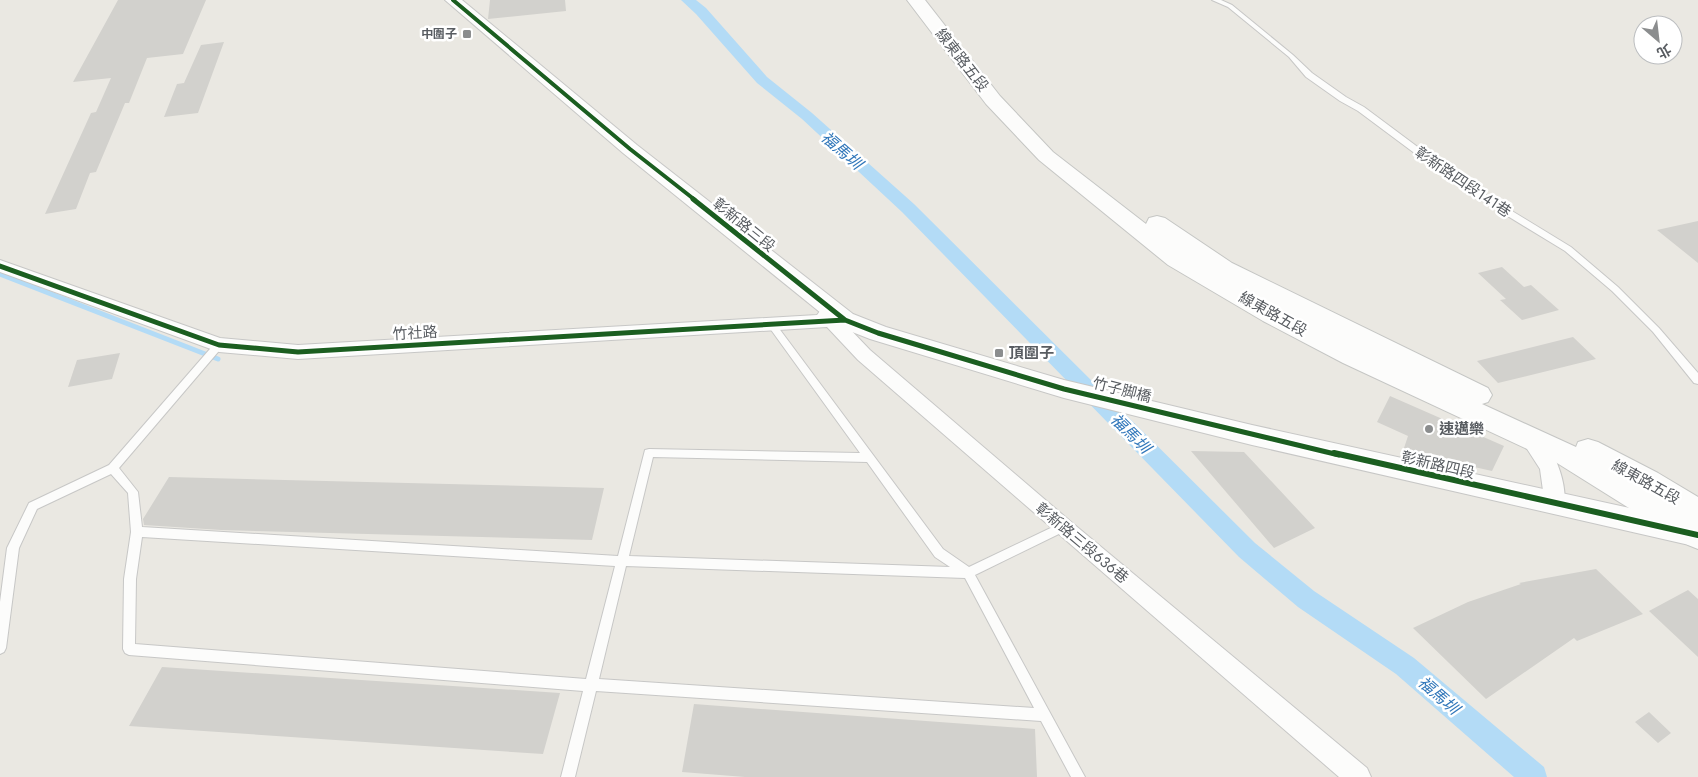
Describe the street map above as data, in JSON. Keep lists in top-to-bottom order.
{
  "streets": {
    "main road": ["線東路五段"],
    "street": [
      "彰新路三段",
      "竹社路",
      "竹子脚橋",
      "彰新路四段",
      "彰新路三段636巷"
    ],
    "lane": ["彰新路四段141巷"]
  },
  "crossings": [
    ["線東路五段", "彰新路四段"],
    ["彰新路三段", "彰新路三段636巷"],
    ["竹社路", "竹子脚橋"],
    ["竹社路", "彰新路三段636巷"],
    ["竹子脚橋", "彰新路四段"],
    ["竹子脚橋", "彰新路三段636巷"]
  ],
  "water": ["福馬圳"],
  "places": {
    "transit": ["中圍子", "頂圍子"],
    "other": ["速邁樂"]
  },
  "north": "bottom right"
}
